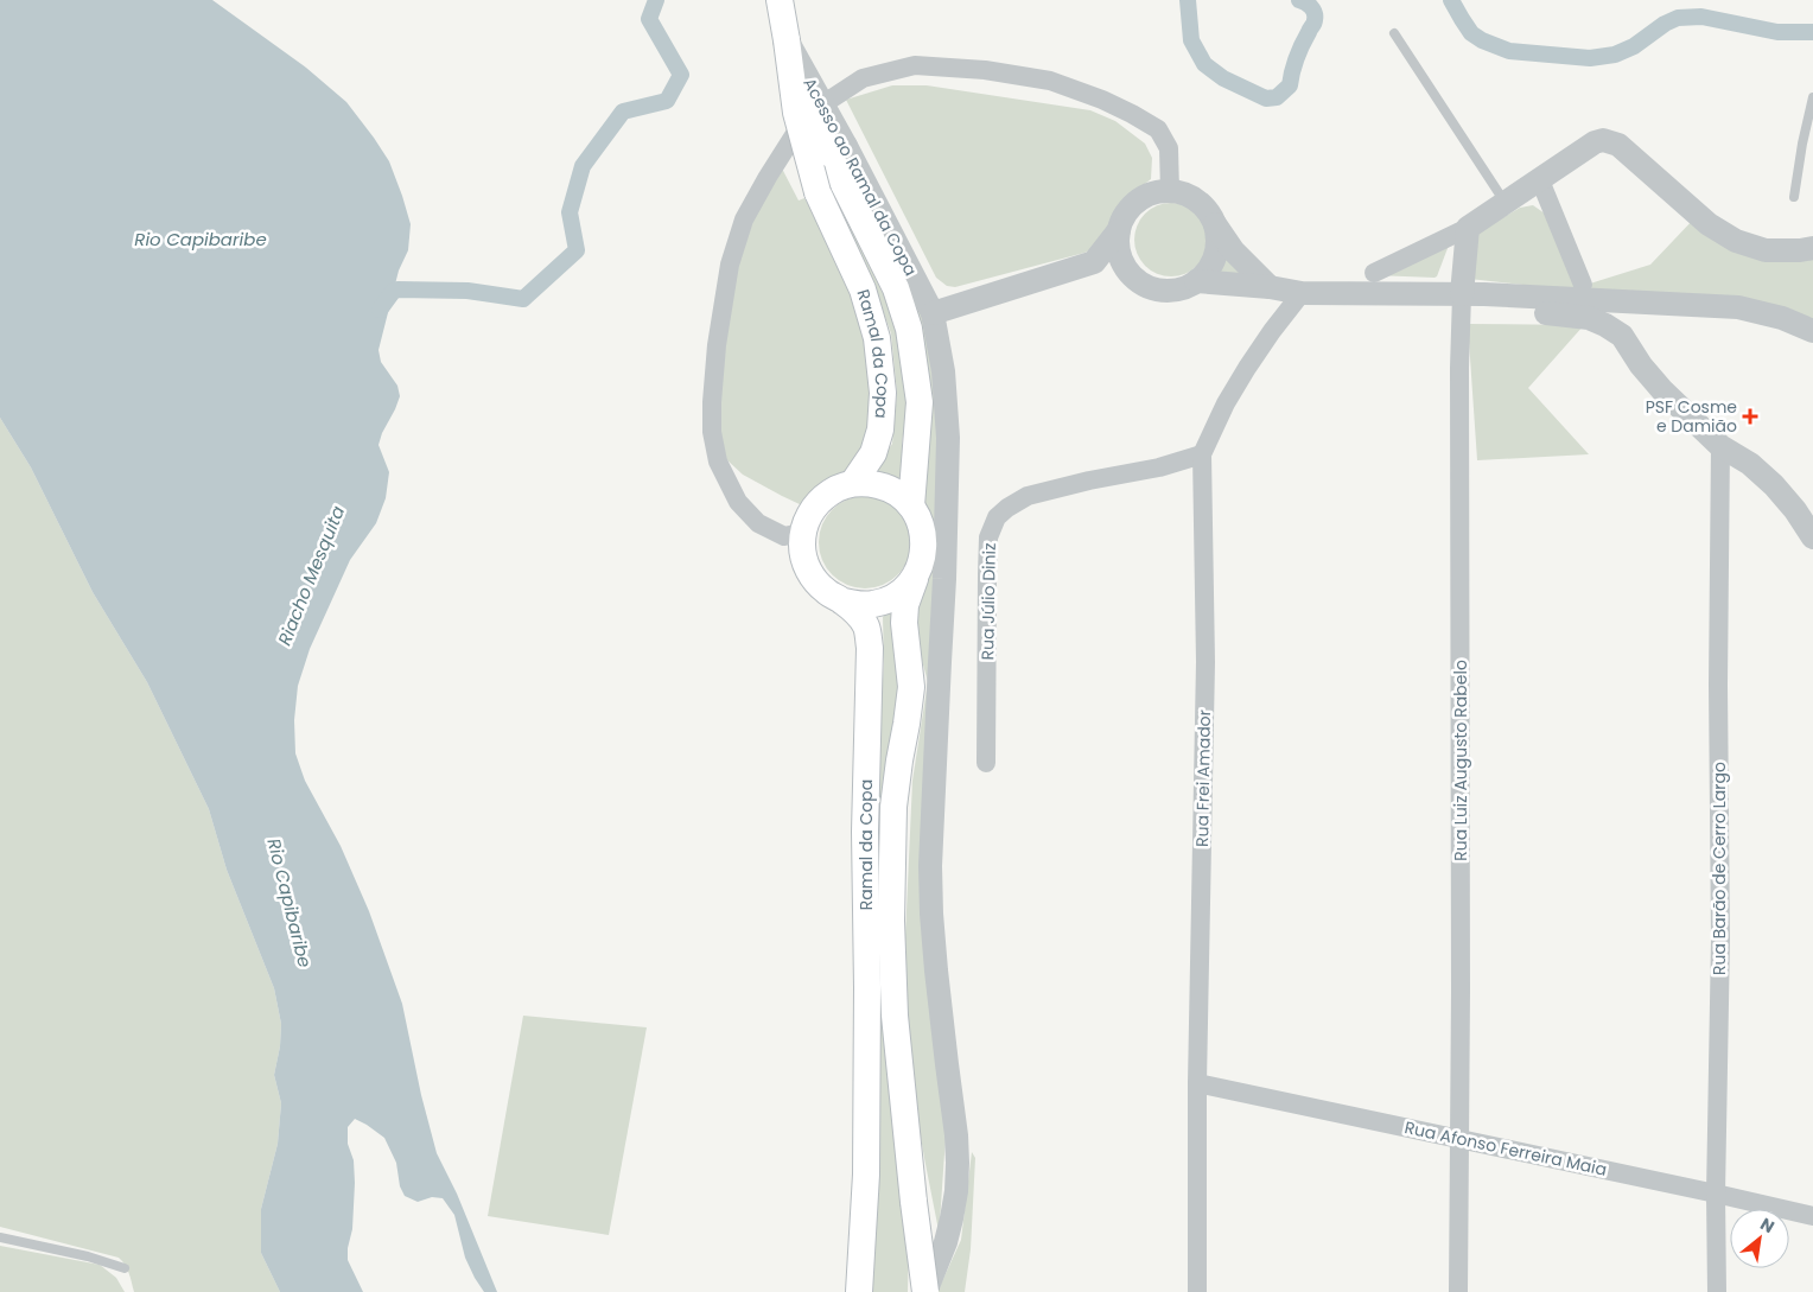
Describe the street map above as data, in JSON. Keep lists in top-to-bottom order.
{
  "streets": {
    "main road": ["Ramal da Copa"],
    "street": [
      "Acesso ao Ramal da Copa",
      "Rua Júlio Diniz",
      "Rua Luiz Augusto Rabelo",
      "Rua Frei Amador",
      "Rua Barão de Cerro Largo",
      "Rua Afonso Ferreira Maia"
    ]
  },
  "crossings": [
    ["Acesso ao Ramal da Copa", "Ramal da Copa"],
    ["Rua Júlio Diniz", "Rua Frei Amador"],
    ["Rua Luiz Augusto Rabelo", "Rua Afonso Ferreira Maia"],
    ["Rua Frei Amador", "Rua Afonso Ferreira Maia"],
    ["Rua Barão de Cerro Largo", "Rua Afonso Ferreira Maia"]
  ],
  "water": ["Rio Capibaribe", "Riacho Mesquita"],
  "places": {
    "health": ["PSF Cosme e Damião"]
  },
  "north": "top right"
}
